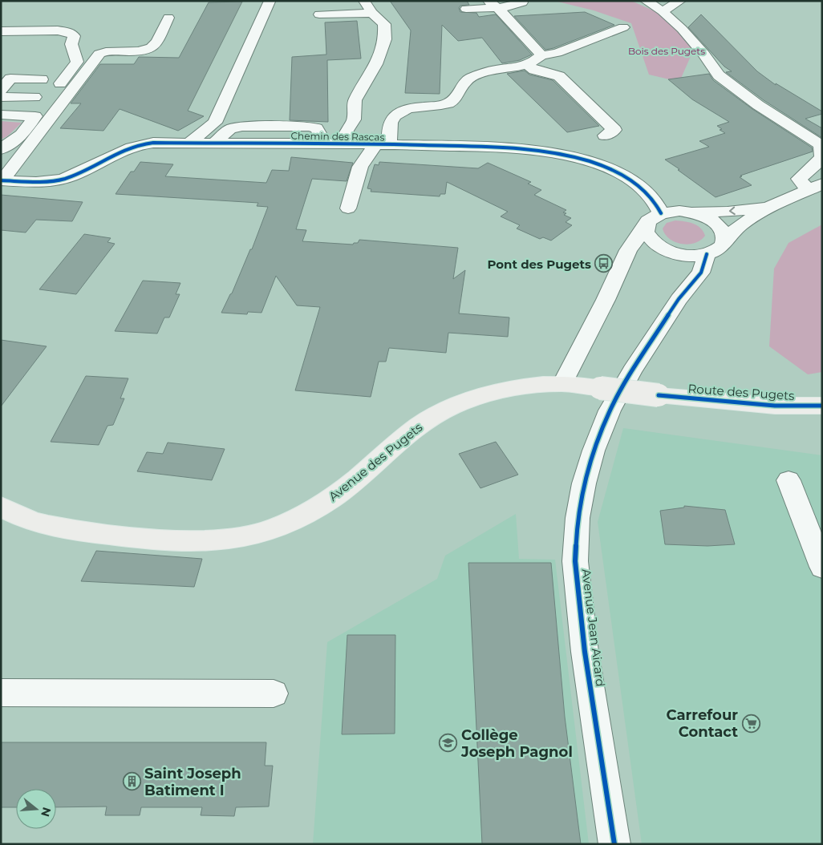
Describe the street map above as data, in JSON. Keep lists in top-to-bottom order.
{
  "streets": {
    "main road": ["Route des Pugets", "Avenue des Pugets"],
    "street": ["Chemin des Rascas", "Avenue Jean Aicard"]
  },
  "crossings": [
    ["Route des Pugets", "Avenue des Pugets"]
  ],
  "parks": ["Bois des Pugets"],
  "places": {
    "bus stop": ["Pont des Pugets"],
    "supermarket": ["Carrefour Contact"],
    "school or university": ["Collège Joseph Pagnol"],
    "building": ["Saint Joseph Batiment I"]
  },
  "north": "right"
}
